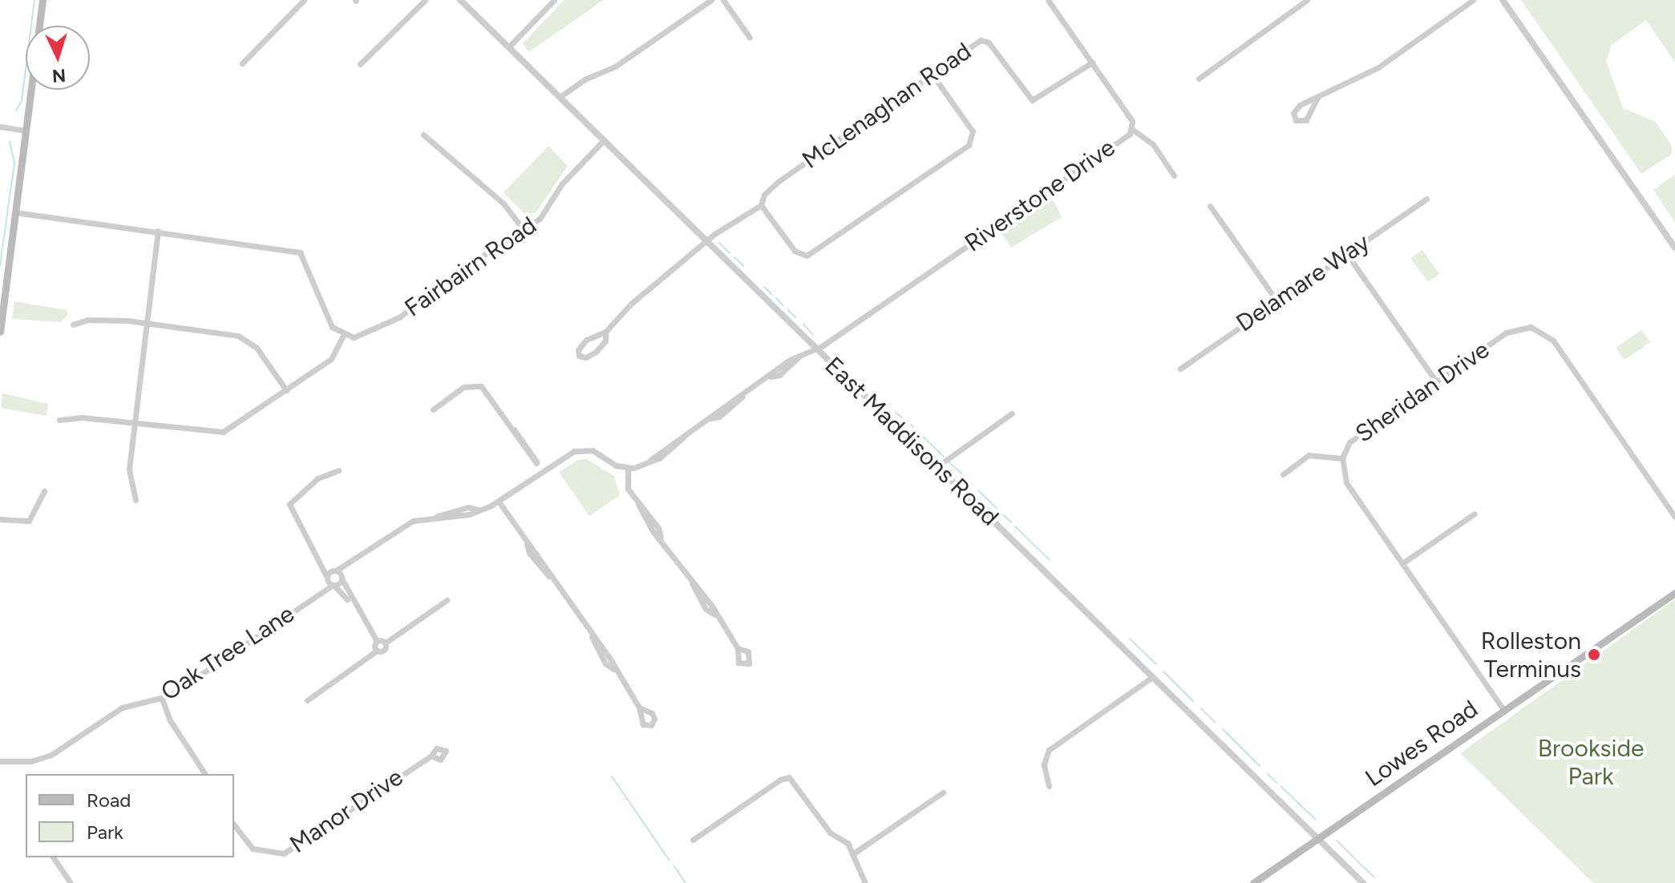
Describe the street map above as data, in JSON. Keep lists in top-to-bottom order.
{
  "streets": {
    "main road": ["Lowes Road"],
    "street": [
      "McLenaghan Road",
      "Riverstone Drive",
      "Fairbairn Road",
      "Delamare Way",
      "Sheridan Drive",
      "East Maddisons Road",
      "Oak Tree Lane",
      "Manor Drive"
    ]
  },
  "crossings": [
    ["McLenaghan Road", "Riverstone Drive"],
    ["McLenaghan Road", "East Maddisons Road"],
    ["Riverstone Drive", "East Maddisons Road"],
    ["Fairbairn Road", "East Maddisons Road"],
    ["Sheridan Drive", "Lowes Road"],
    ["East Maddisons Road", "Lowes Road"]
  ],
  "parks": ["Brookside Park"],
  "places": ["Rolleston Terminus"],
  "legend": ["Road", "Park"],
  "north": "bottom"
}
